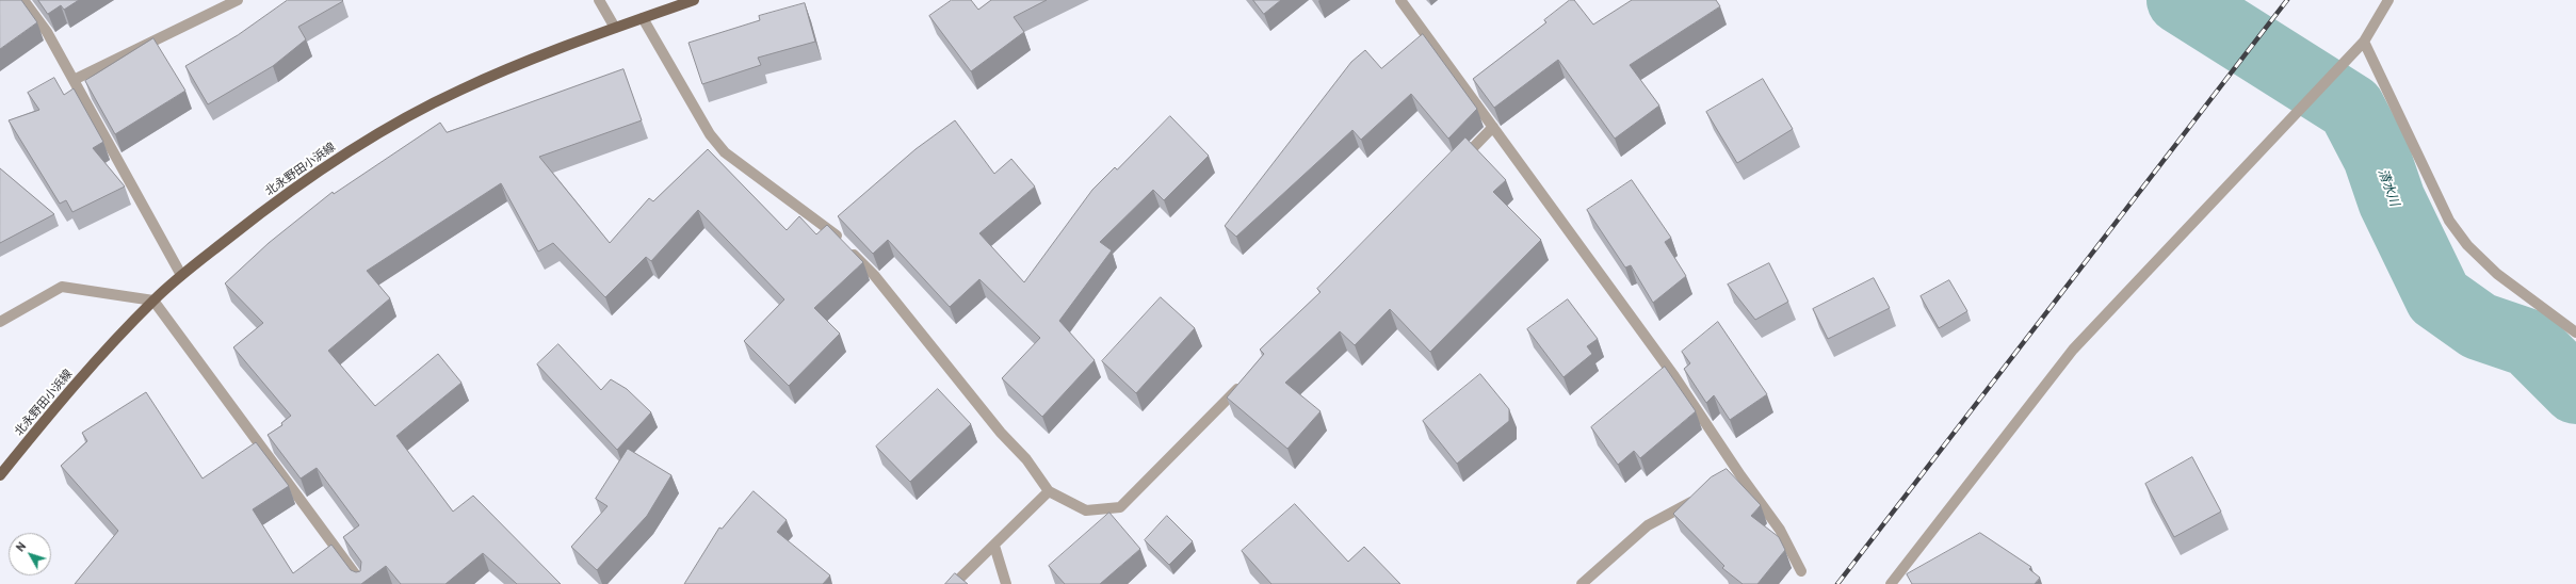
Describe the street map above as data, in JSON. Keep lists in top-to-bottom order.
{
  "streets": {
    "main road": ["北永野田小浜線"]
  },
  "water": ["清水川"],
  "north": "top left"
}
